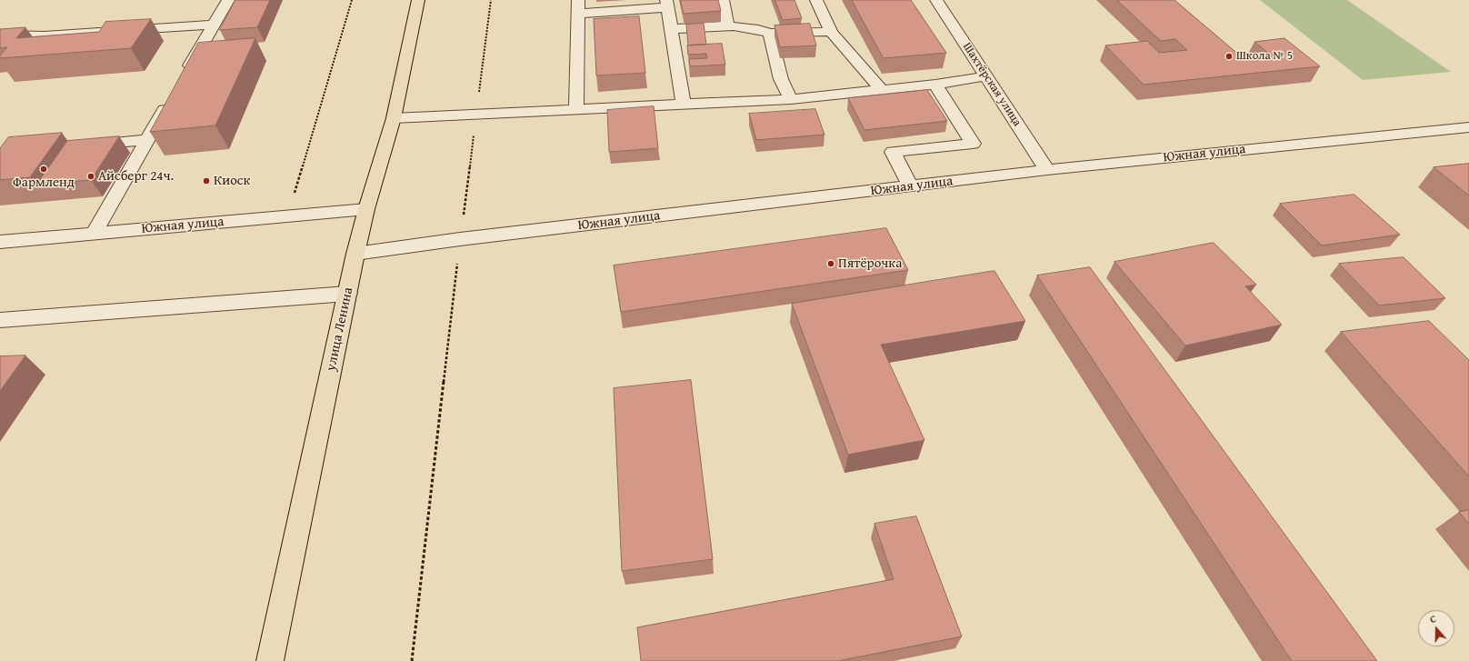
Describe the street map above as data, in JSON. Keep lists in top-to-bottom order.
{
  "streets": {
    "main road": ["улица Ленина"],
    "street": ["Шахтёрская улица", "Южная улица"]
  },
  "crossings": [
    ["Шахтёрская улица", "Южная улица"],
    ["Южная улица", "улица Ленина"]
  ],
  "places": [
    "Школа № 5",
    "Фармленд",
    "Айсберг 24ч.",
    "Киоск",
    "Пятёрочка"
  ],
  "north": "top"
}
